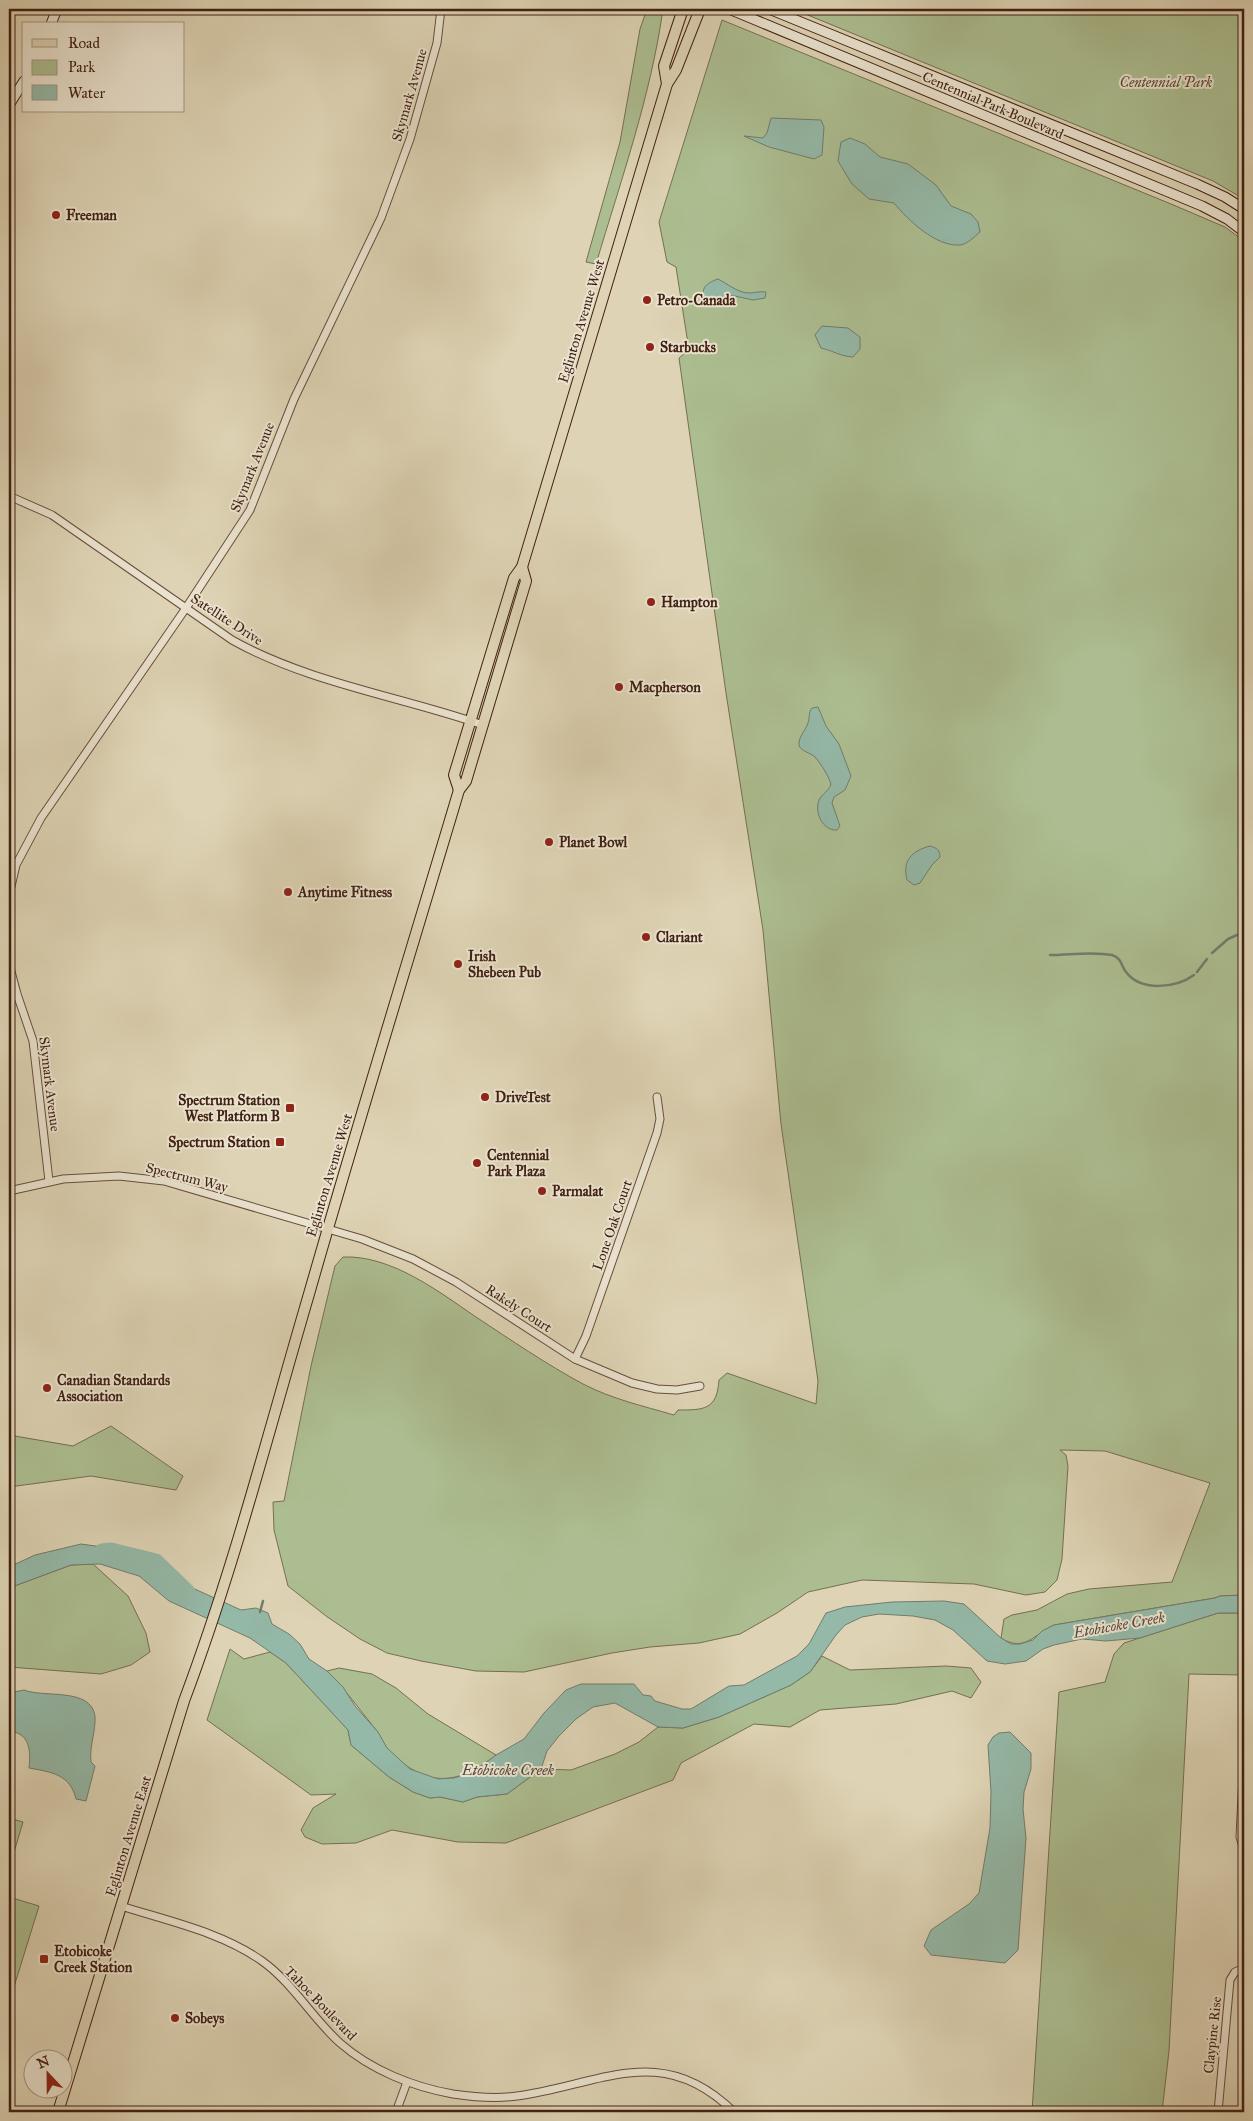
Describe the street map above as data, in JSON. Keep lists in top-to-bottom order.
{
  "streets": {
    "main road": ["Eglinton Avenue West", "Eglinton Avenue East"],
    "street": [
      "Skymark Avenue",
      "Centennial Park Boulevard",
      "Satellite Drive",
      "Spectrum Way",
      "Lone Oak Court",
      "Rakely Court",
      "Tahoe Boulevard",
      "Claypine Rise"
    ]
  },
  "crossings": [
    ["Skymark Avenue", "Satellite Drive"],
    ["Skymark Avenue", "Spectrum Way"],
    ["Eglinton Avenue West", "Satellite Drive"],
    ["Eglinton Avenue West", "Spectrum Way"],
    ["Eglinton Avenue West", "Rakely Court"],
    ["Eglinton Avenue West", "Eglinton Avenue East"],
    ["Spectrum Way", "Rakely Court"],
    ["Lone Oak Court", "Rakely Court"],
    ["Eglinton Avenue East", "Tahoe Boulevard"]
  ],
  "water": ["Etobicoke Creek"],
  "parks": ["Centennial Park"],
  "places": {
    "other": [
      "Freeman",
      "Petro-Canada",
      "Starbucks",
      "Hampton",
      "Macpherson",
      "Planet Bowl",
      "Anytime Fitness",
      "Clariant",
      "Irish Shebeen Pub",
      "DriveTest",
      "Centennial Park Plaza",
      "Parmalat",
      "Canadian Standards Association",
      "Sobeys"
    ],
    "transit": ["Spectrum Station West Platform B", "Spectrum Station", "Etobicoke Creek Station"]
  },
  "legend": ["Road", "Park", "Water"],
  "north": "top"
}
